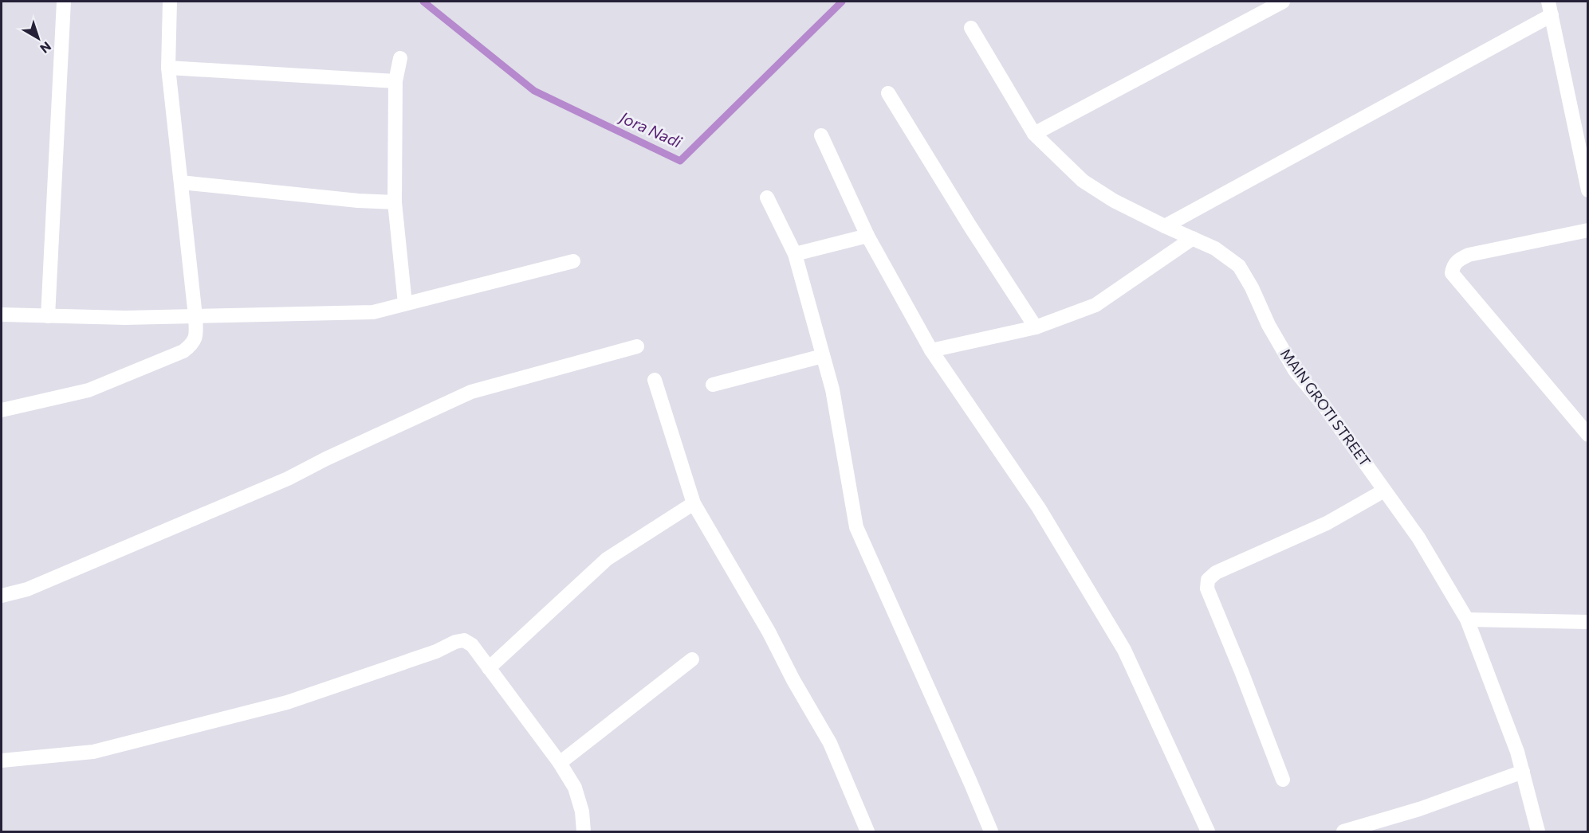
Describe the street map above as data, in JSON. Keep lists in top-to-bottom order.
{
  "streets": {
    "street": ["MAIN GROTI STREET"]
  },
  "water": ["Jora Nadi"],
  "north": "bottom right"
}
